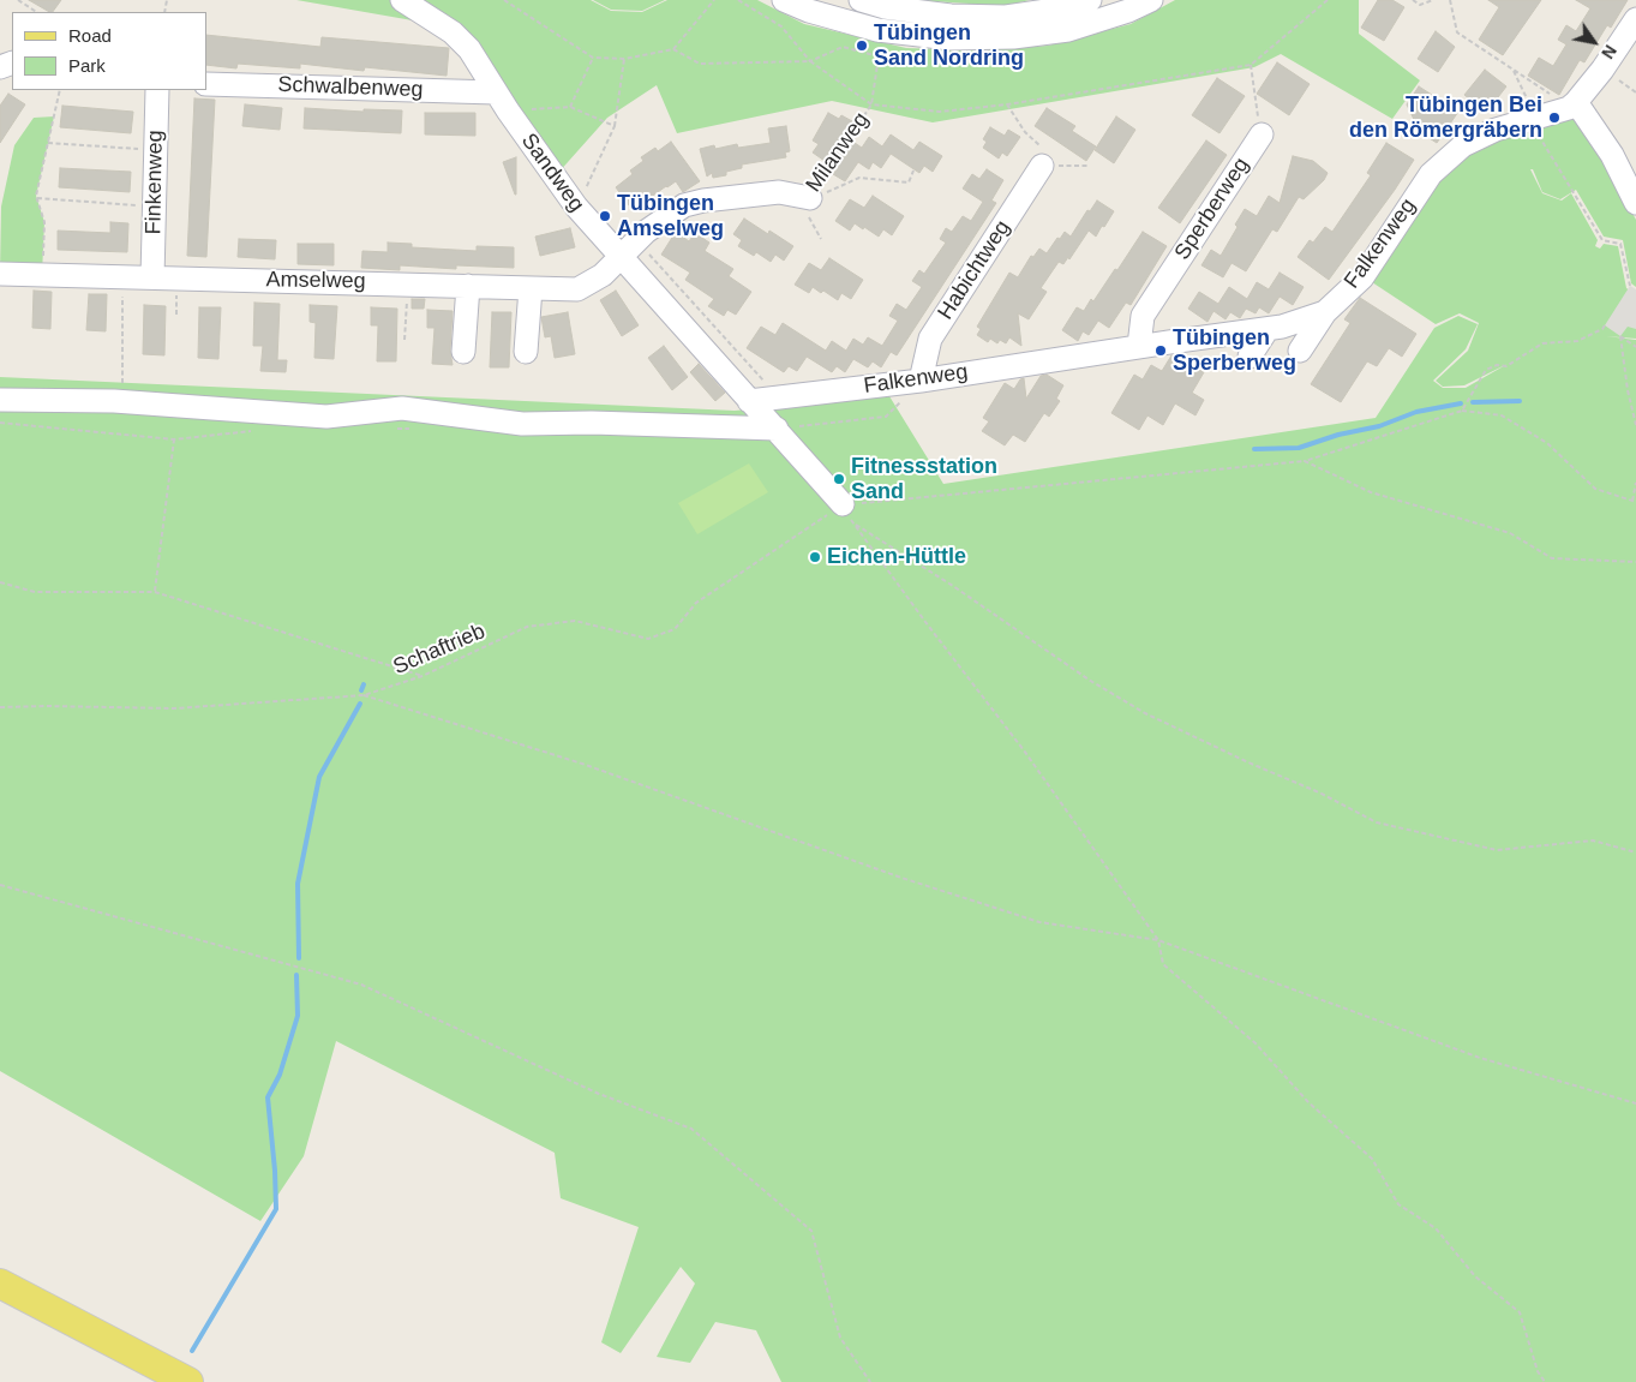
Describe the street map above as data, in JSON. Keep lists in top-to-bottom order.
{
  "streets": {
    "street": [
      "Schwalbenweg",
      "Milanweg",
      "Sandweg",
      "Finkenweg",
      "Sperberweg",
      "Falkenweg",
      "Habichtweg",
      "Amselweg"
    ],
    "path": ["Schaftrieb"]
  },
  "crossings": [
    ["Schwalbenweg", "Sandweg"],
    ["Milanweg", "Sandweg"],
    ["Milanweg", "Amselweg"],
    ["Sandweg", "Falkenweg"],
    ["Sandweg", "Amselweg"],
    ["Sandweg", "Schaftrieb"],
    ["Finkenweg", "Amselweg"],
    ["Sperberweg", "Falkenweg"],
    ["Falkenweg", "Habichtweg"]
  ],
  "places": [
    "Tübingen Sand Nordring",
    "Tübingen Bei den Römergräbern",
    "Tübingen Amselweg",
    "Tübingen Sperberweg",
    "Fitnessstation Sand",
    "Eichen-Hüttle"
  ],
  "legend": ["Road", "Park"],
  "north": "bottom right"
}
